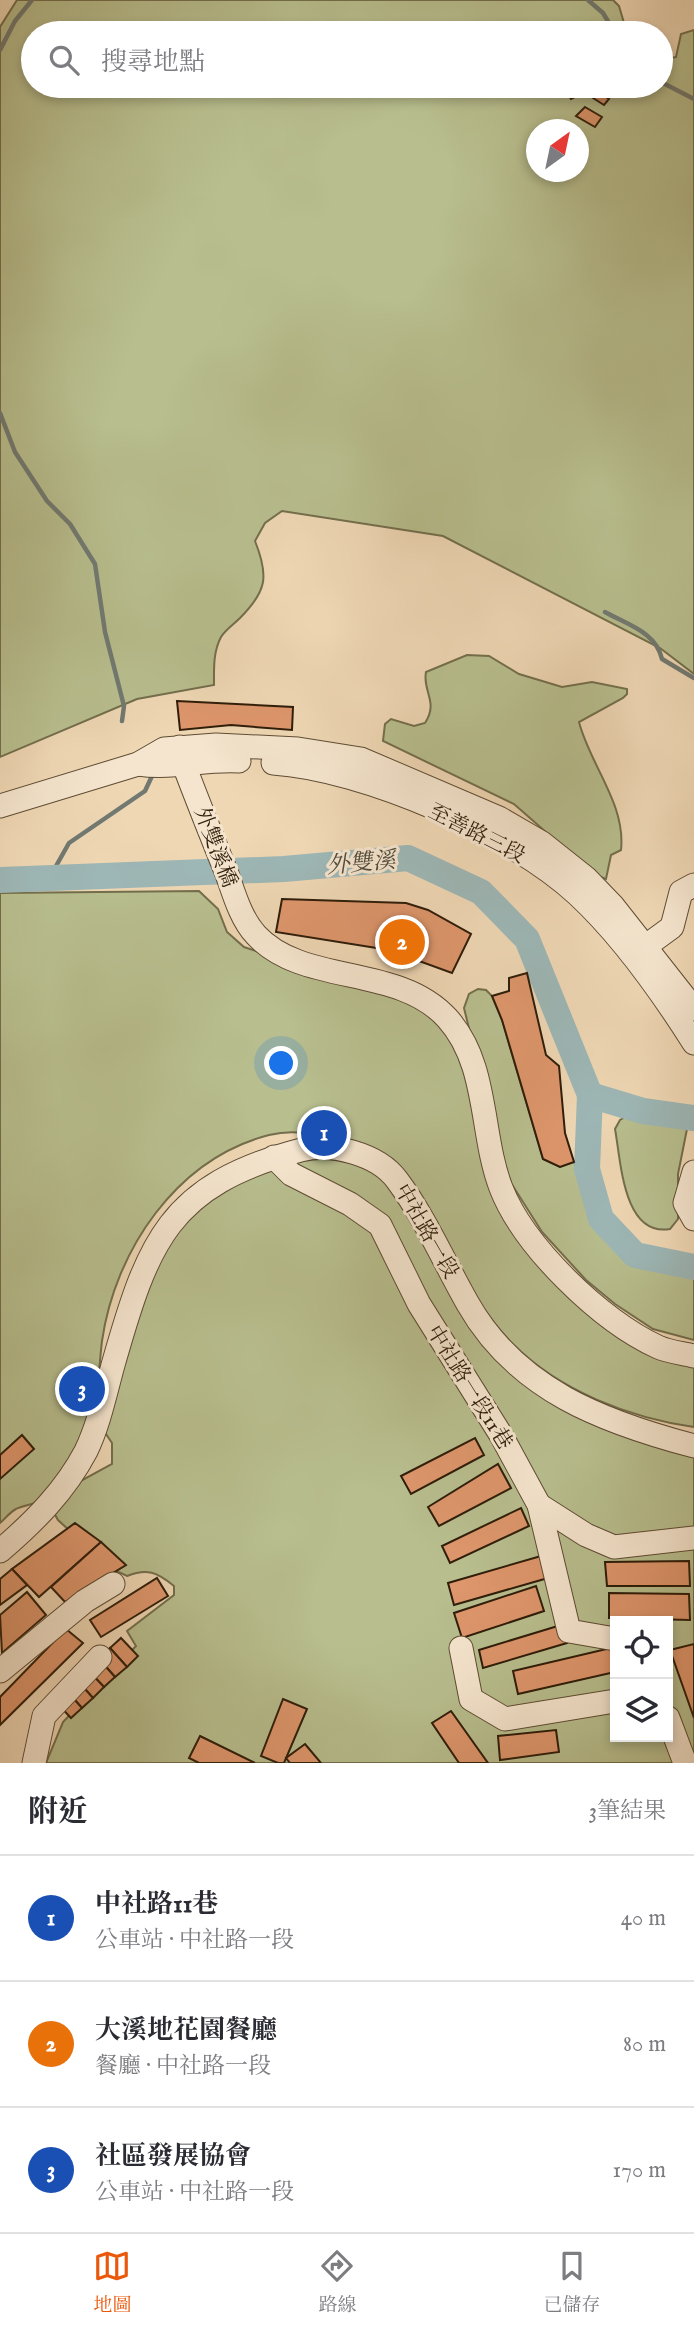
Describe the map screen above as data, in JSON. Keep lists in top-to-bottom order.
{
  "streets": {
    "street": [
      "至善路三段",
      "外雙溪橋",
      "中社路一段",
      "中社路一段11巷"
    ]
  },
  "crossings": [
    ["至善路三段", "外雙溪橋"],
    ["中社路一段", "中社路一段11巷"]
  ],
  "water": ["外雙溪"],
  "north": "top right",
  "page": {
    "search": "搜尋地點",
    "pins": ["2", "1", "3"],
    "heading": ["附近", "3筆結果"],
    "list": [
      {
        "mark": "1",
        "name": "中社路11巷",
        "note": "公車站 · 中社路一段",
        "value": "40 m"
      },
      {
        "mark": "2",
        "name": "大溪地花園餐廳",
        "note": "餐廳 · 中社路一段",
        "value": "80 m"
      },
      {
        "mark": "3",
        "name": "社區發展協會",
        "note": "公車站 · 中社路一段",
        "value": "170 m"
      }
    ],
    "nav": ["地圖", "路線", "已儲存"]
  }
}
